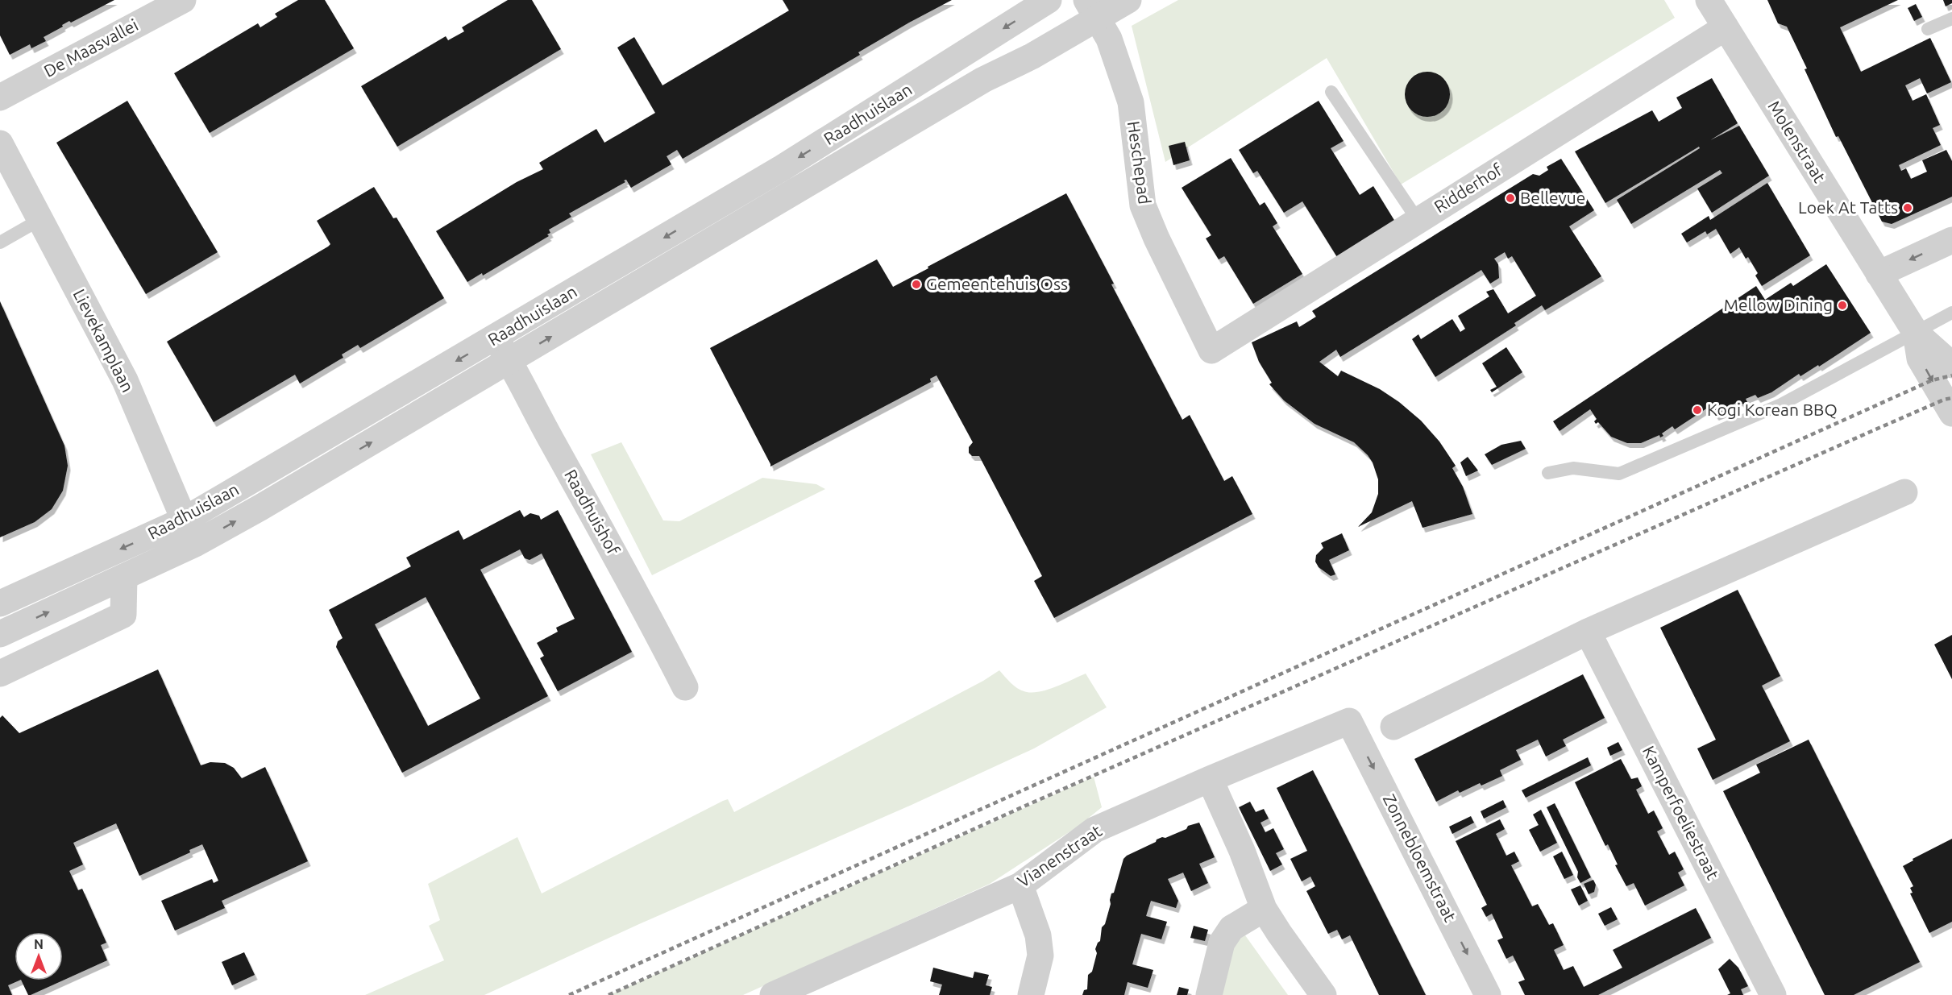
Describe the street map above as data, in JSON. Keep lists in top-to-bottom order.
{
  "streets": {
    "street": [
      "De Maasvallei",
      "Raadhuislaan",
      "Molenstraat",
      "Heschepad",
      "Ridderhof",
      "Lievekamplaan",
      "Raadhuishof",
      "Kamperfoeliestraat",
      "Vianenstraat",
      "Zonnebloemstraat"
    ]
  },
  "crossings": [
    ["Raadhuislaan", "Heschepad"],
    ["Raadhuislaan", "Lievekamplaan"],
    ["Raadhuislaan", "Raadhuishof"],
    ["Molenstraat", "Ridderhof"],
    ["Heschepad", "Ridderhof"],
    ["Vianenstraat", "Zonnebloemstraat"]
  ],
  "places": [
    "Bellevue",
    "Loek At Tatts",
    "Gemeentehuis Oss",
    "Mellow Dining",
    "Kogi Korean BBQ"
  ],
  "north": "top"
}
